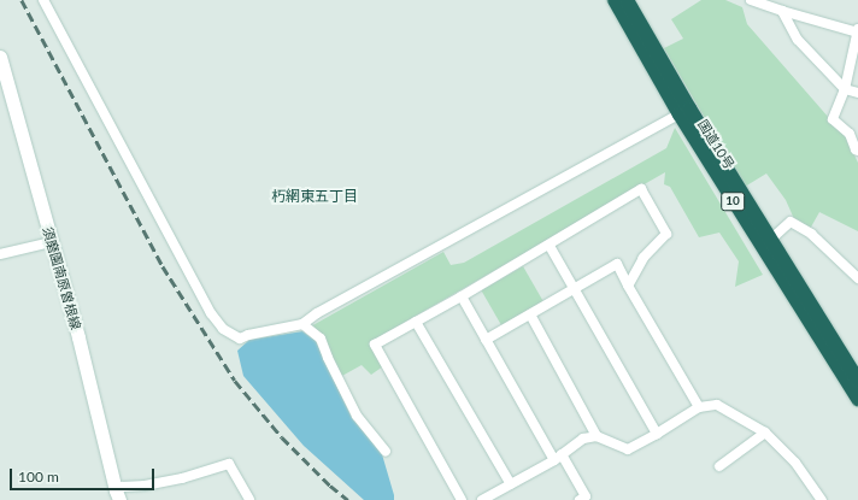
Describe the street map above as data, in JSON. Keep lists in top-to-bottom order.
{
  "streets": {
    "highway": ["国道10号", "10"],
    "main road": ["須磨園南原曽根線"]
  },
  "districts": ["朽網東五丁目"],
  "scale_bar": "100 m"
}
